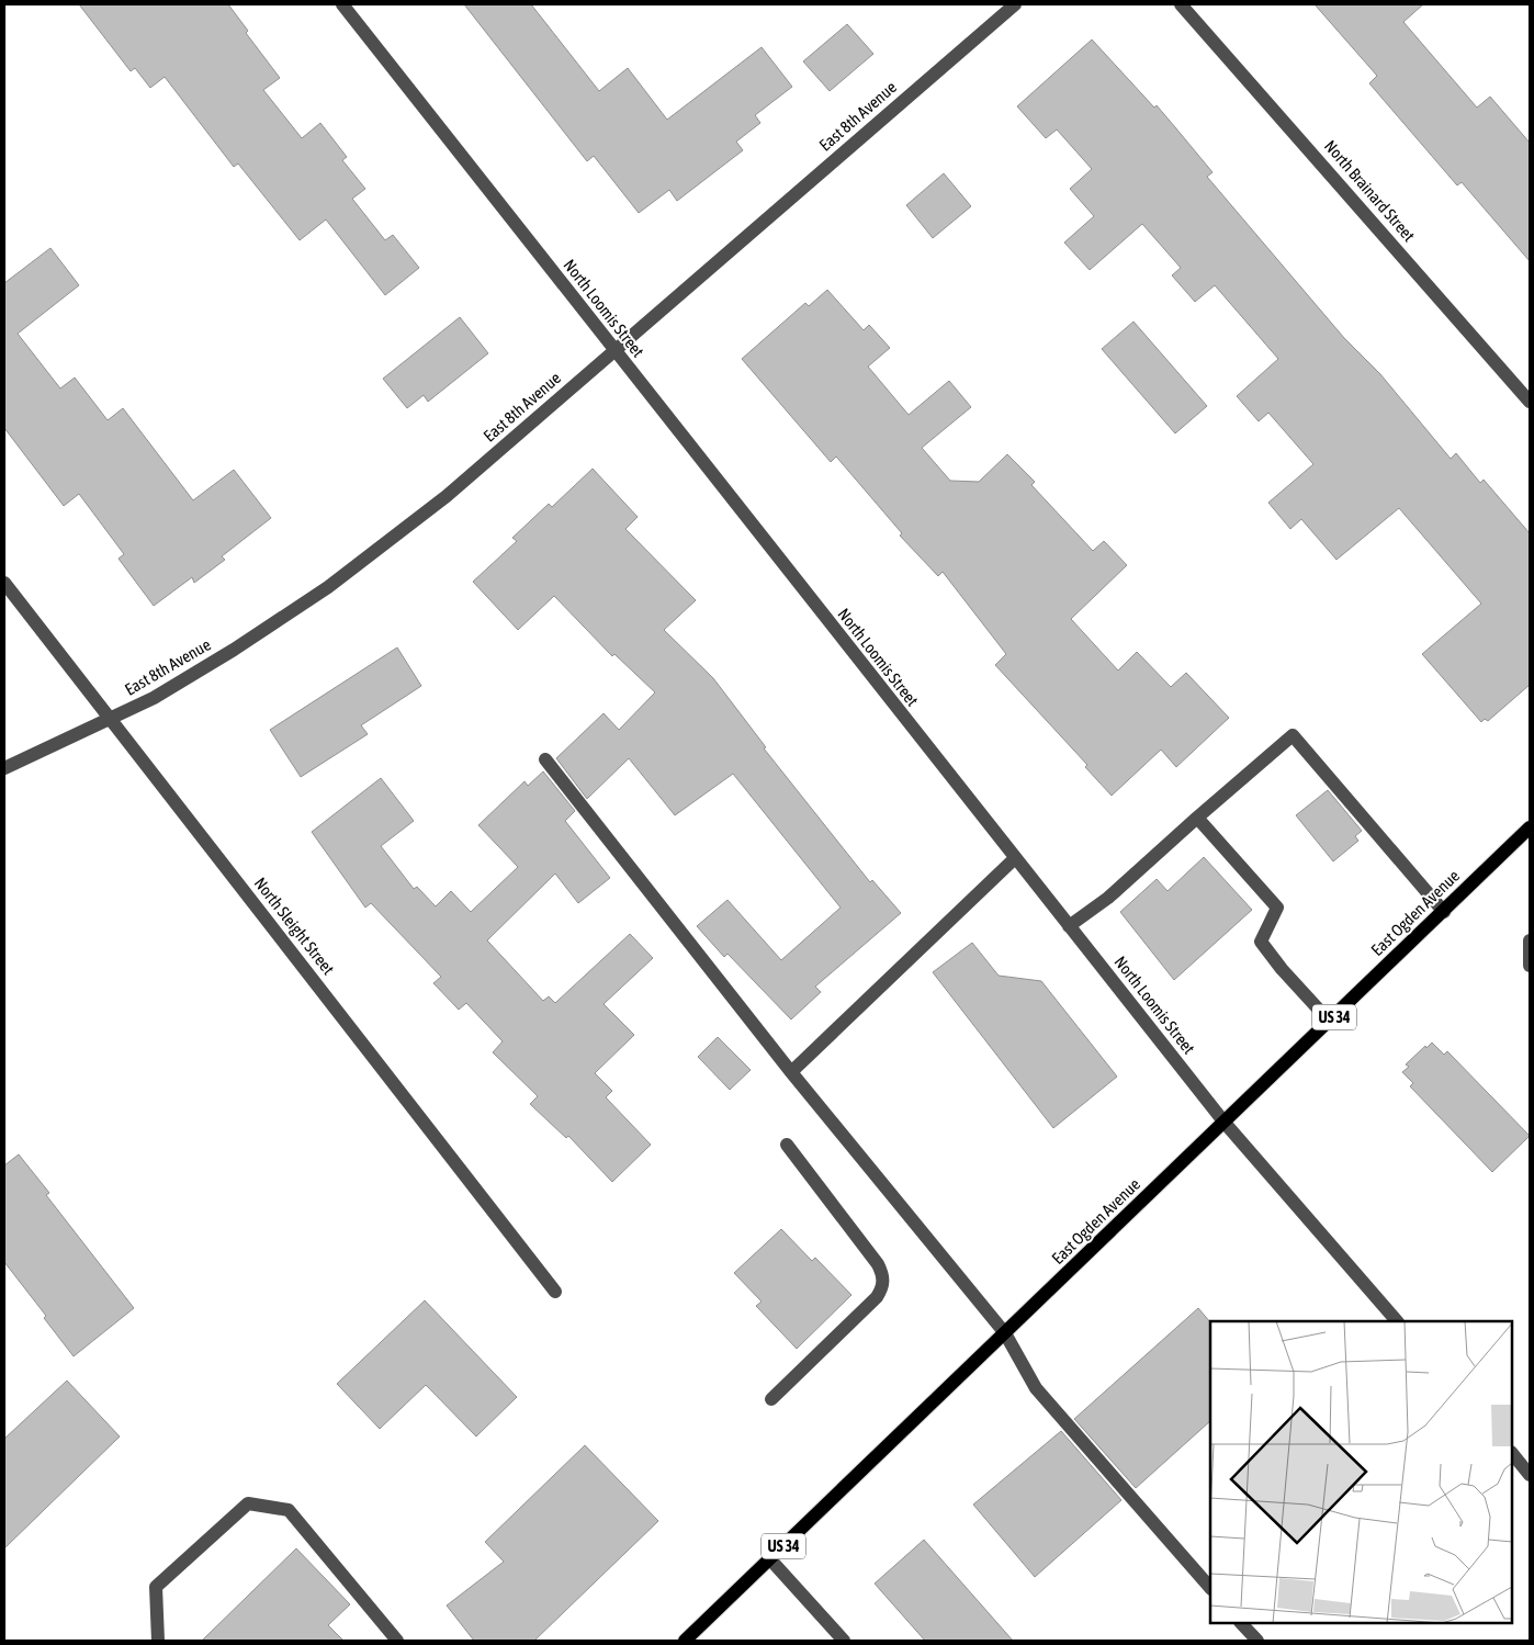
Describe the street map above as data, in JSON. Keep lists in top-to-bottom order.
{
  "streets": {
    "main road": ["East Ogden Avenue", "US 34"],
    "street": [
      "East 8th Avenue",
      "North Brainard Street",
      "North Loomis Street",
      "North Sleight Street"
    ]
  },
  "crossings": [
    ["East 8th Avenue", "North Loomis Street"],
    ["East 8th Avenue", "North Sleight Street"],
    ["North Loomis Street", "East Ogden Avenue"]
  ]
}
